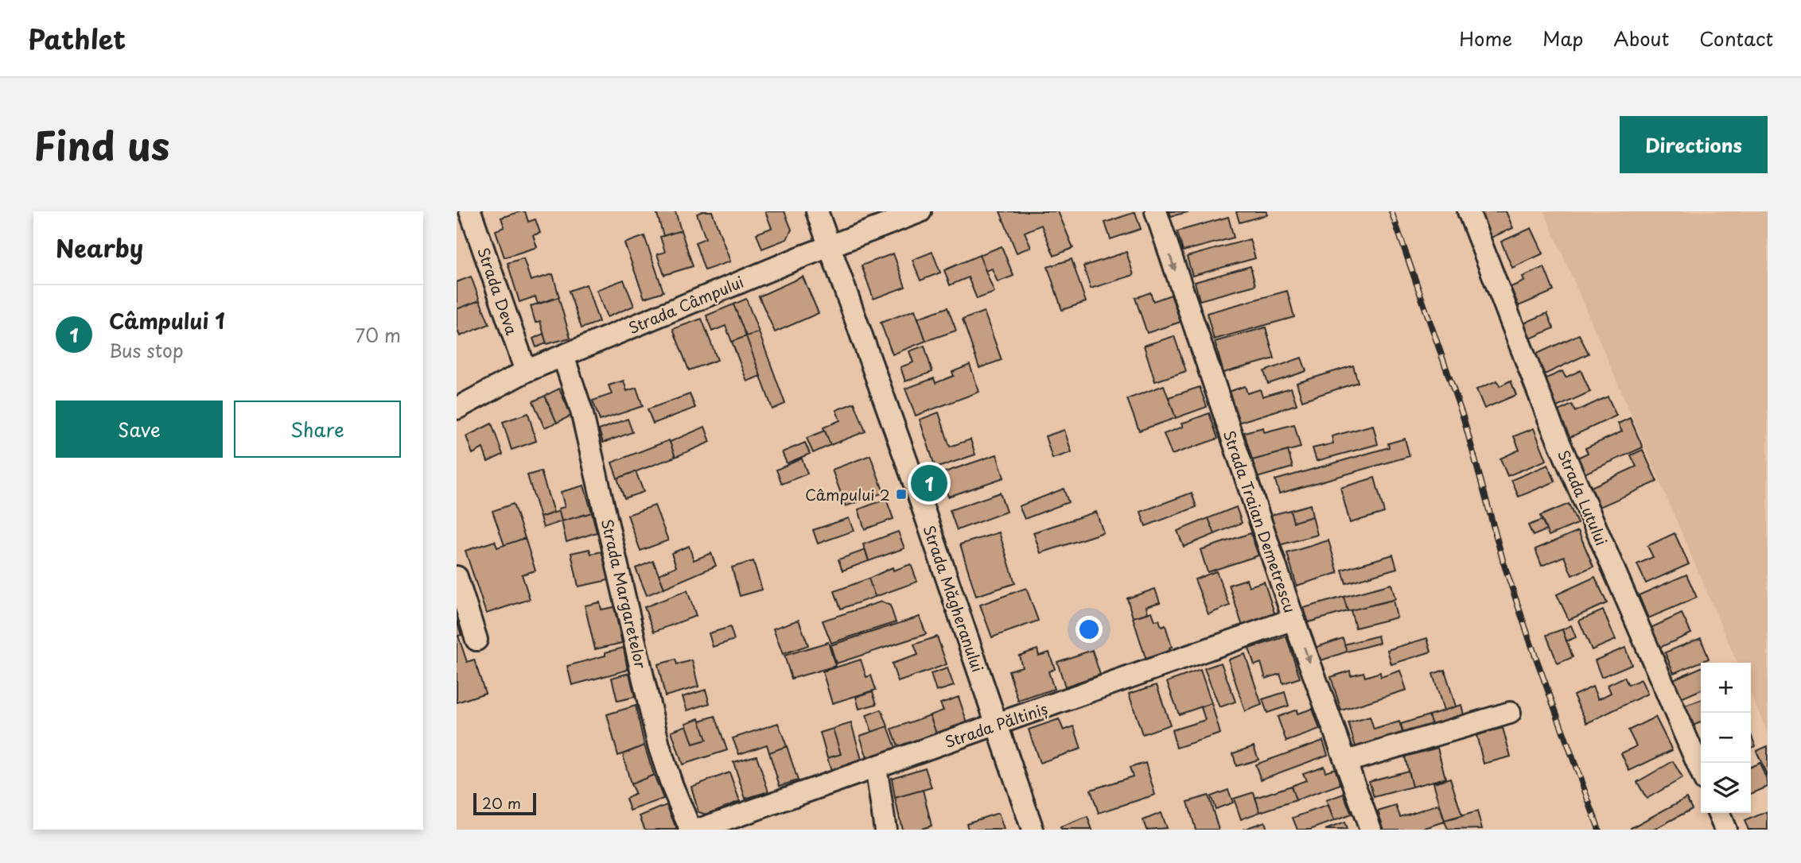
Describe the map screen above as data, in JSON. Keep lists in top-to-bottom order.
{
  "streets": {
    "street": [
      "Strada Deva",
      "Strada Câmpului",
      "Strada Lutului",
      "Strada Traian Demetrescu",
      "Strada Margaretelor",
      "Strada Măgheranului",
      "Strada Păltiniș"
    ]
  },
  "crossings": [
    ["Strada Deva", "Strada Câmpului"],
    ["Strada Câmpului", "Strada Margaretelor"],
    ["Strada Câmpului", "Strada Măgheranului"],
    ["Strada Traian Demetrescu", "Strada Păltiniș"],
    ["Strada Măgheranului", "Strada Păltiniș"]
  ],
  "one_way": ["Strada Traian Demetrescu"],
  "places": {
    "transit": ["Câmpului 2"]
  },
  "scale_bar": "20 m",
  "page": {
    "header": "Pathlet",
    "nav": [
      "Home",
      "Map",
      "About",
      "Contact"
    ],
    "title": "Find us",
    "buttons": [
      "Directions",
      ["Save", "Share"]
    ],
    "heading": "Nearby",
    "list": [
      {
        "mark": "1",
        "name": "Câmpului 1",
        "note": "Bus stop",
        "value": "70 m"
      }
    ],
    "pins": "1",
    "map_buttons": ["+", "−"],
    "scale": "20 m"
  }
}
